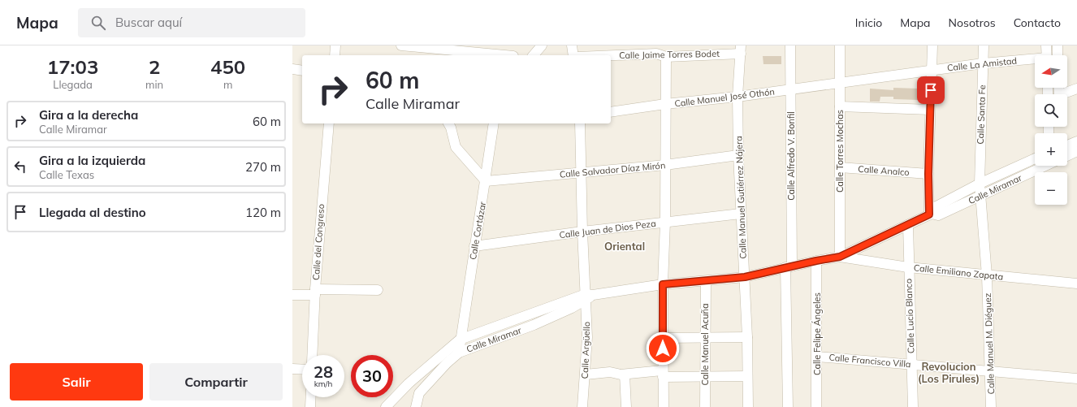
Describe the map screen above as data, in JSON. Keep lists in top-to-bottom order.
{
  "streets": {
    "street": [
      "Calle Jaime Torres Bodet",
      "Calle La Amistad",
      "Calle Manuel José Othón",
      "Calle Santa Fe",
      "Calle Torres Mochas",
      "Calle Alfredo V. Bonfil",
      "Calle Salvador Díaz Mirón",
      "Calle Analco",
      "Calle Miramar",
      "Calle Manuel Gutiérrez Nájera",
      "Calle Juan de Dios Peza",
      "Calle Cortázar",
      "Calle del Congreso",
      "Calle Emiliano Zapata",
      "Calle Lucio Blanco",
      "Calle Felipe Ángeles",
      "Calle Manuel M. Diéguez",
      "Calle Manuel Acuña",
      "Calle Argüello",
      "Calle Francisco Villa"
    ]
  },
  "crossings": [
    ["Calle Jaime Torres Bodet", "Calle Manuel Gutiérrez Nájera"],
    ["Calle La Amistad", "Calle Manuel José Othón"],
    ["Calle La Amistad", "Calle Santa Fe"],
    ["Calle La Amistad", "Calle Torres Mochas"],
    ["Calle Manuel José Othón", "Calle Torres Mochas"],
    ["Calle Manuel José Othón", "Calle Alfredo V. Bonfil"],
    ["Calle Manuel José Othón", "Calle Manuel Gutiérrez Nájera"],
    ["Calle Santa Fe", "Calle Miramar"],
    ["Calle Santa Fe", "Calle Manuel M. Diéguez"],
    ["Calle Torres Mochas", "Calle Analco"],
    ["Calle Torres Mochas", "Calle Miramar"],
    ["Calle Torres Mochas", "Calle Emiliano Zapata"],
    ["Calle Alfredo V. Bonfil", "Calle Miramar"],
    ["Calle Salvador Díaz Mirón", "Calle Manuel Gutiérrez Nájera"],
    ["Calle Salvador Díaz Mirón", "Calle Cortázar"],
    ["Calle Salvador Díaz Mirón", "Calle Argüello"],
    ["Calle Miramar", "Calle Manuel Gutiérrez Nájera"],
    ["Calle Miramar", "Calle Cortázar"],
    ["Calle Miramar", "Calle Emiliano Zapata"],
    ["Calle Miramar", "Calle Lucio Blanco"],
    ["Calle Miramar", "Calle Felipe Ángeles"],
    ["Calle Miramar", "Calle Manuel M. Diéguez"],
    ["Calle Miramar", "Calle Manuel Acuña"],
    ["Calle Miramar", "Calle Argüello"],
    ["Calle Manuel Gutiérrez Nájera", "Calle Juan de Dios Peza"],
    ["Calle Juan de Dios Peza", "Calle Cortázar"],
    ["Calle Juan de Dios Peza", "Calle Argüello"],
    ["Calle Emiliano Zapata", "Calle Lucio Blanco"],
    ["Calle Emiliano Zapata", "Calle Manuel M. Diéguez"],
    ["Calle Lucio Blanco", "Calle Francisco Villa"],
    ["Calle Felipe Ángeles", "Calle Francisco Villa"],
    ["Calle Manuel M. Diéguez", "Calle Francisco Villa"]
  ],
  "districts": ["Oriental", "Revolucion (Los Pirules)"],
  "north": "left",
  "page": {
    "header": "Mapa",
    "search": "Buscar aquí",
    "nav": [
      "Inicio",
      "Mapa",
      "Nosotros",
      "Contacto"
    ],
    "eta": [
      "17:03",
      "Llegada",
      "2",
      "min",
      "450",
      "m"
    ],
    "map_buttons": ["+", "−"],
    "turn": ["60 m", "Calle Miramar"],
    "list": [
      {
        "name": "Gira a la derecha",
        "note": "Calle Miramar",
        "value": "60 m"
      },
      {
        "name": "Gira a la izquierda",
        "note": "Calle Texas",
        "value": "270 m"
      },
      {
        "name": "Llegada al destino",
        "value": "120 m"
      }
    ],
    "speed": "28 km/h",
    "limit": "30",
    "buttons": ["Salir", "Compartir"]
  }
}
